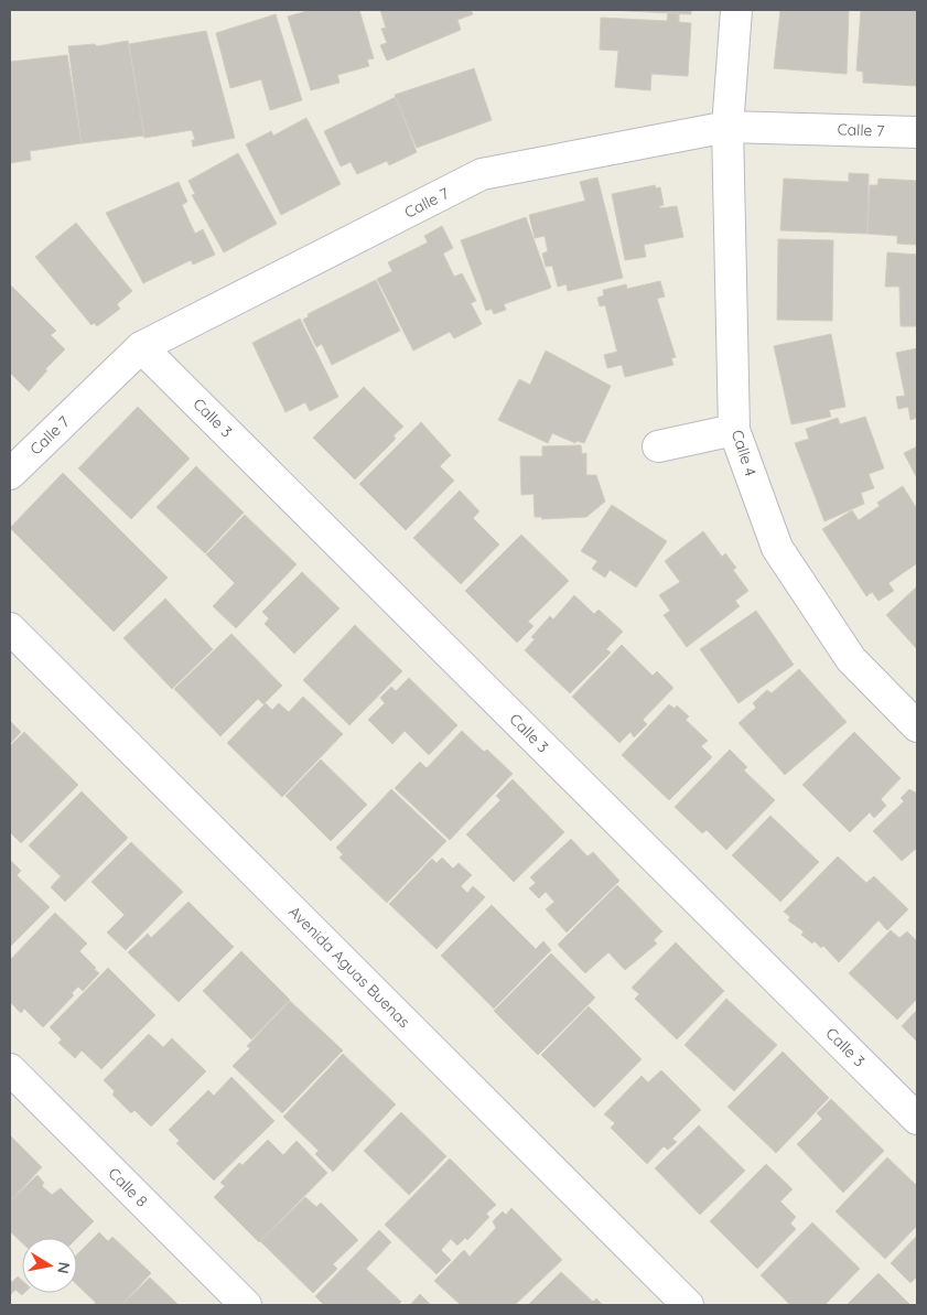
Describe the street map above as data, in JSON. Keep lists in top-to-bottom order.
{
  "streets": {
    "street": [
      "Calle 7",
      "Calle 3",
      "Calle 4",
      "Avenida Aguas Buenas",
      "Calle 8"
    ]
  },
  "crossings": [
    ["Calle 7", "Calle 3"],
    ["Calle 7", "Calle 4"]
  ],
  "north": "right"
}
